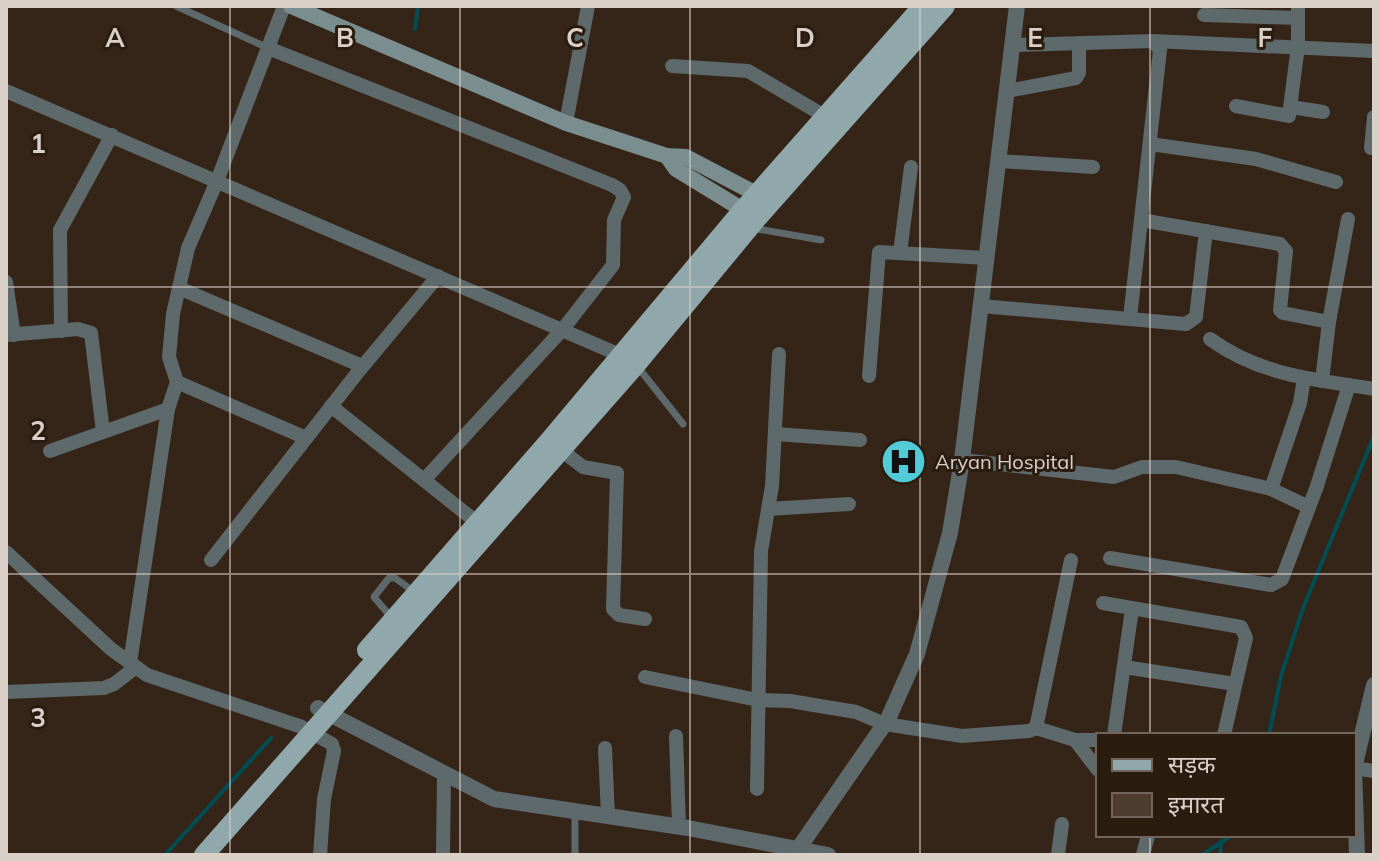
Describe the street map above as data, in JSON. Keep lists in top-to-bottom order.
{
  "places": {
    "hospital": ["Aryan Hospital"]
  },
  "legend": ["सड़क", "इमारत"],
  "grid": {
    "columns": [
      "A",
      "B",
      "C",
      "D",
      "E",
      "F"
    ],
    "rows": ["1", "2", "3"]
  }
}
